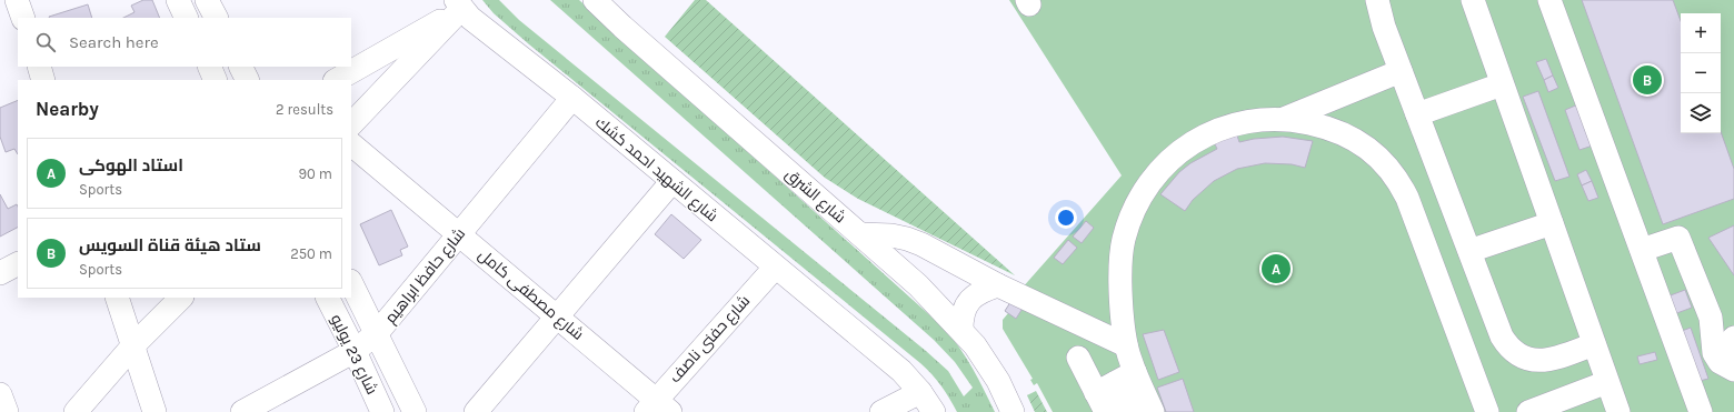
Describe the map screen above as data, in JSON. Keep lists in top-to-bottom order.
{
  "streets": {
    "street": [
      "شارع الشهيد احمد كشك",
      "شارع الشرق",
      "شارع حافظ ابراهيم",
      "شارع مصطفى كامل",
      "شارع حفنى ناصف",
      "شارع 23 يوليو"
    ]
  },
  "crossings": [
    ["شارع الشهيد احمد كشك", "شارع حافظ ابراهيم"],
    ["شارع الشهيد احمد كشك", "شارع حفنى ناصف"],
    ["شارع حافظ ابراهيم", "شارع مصطفى كامل"],
    ["شارع حافظ ابراهيم", "شارع 23 يوليو"],
    ["شارع مصطفى كامل", "شارع حفنى ناصف"]
  ],
  "page": {
    "map_buttons": ["+", "−"],
    "search": "Search here",
    "pins": ["B", "A"],
    "heading": ["Nearby", "2 results"],
    "list": [
      {
        "mark": "A",
        "name": "استاد الهوكى",
        "note": "Sports",
        "value": "90 m"
      },
      {
        "mark": "B",
        "name": "ستاد هيئة قناة السويس",
        "note": "Sports",
        "value": "250 m"
      }
    ]
  }
}
